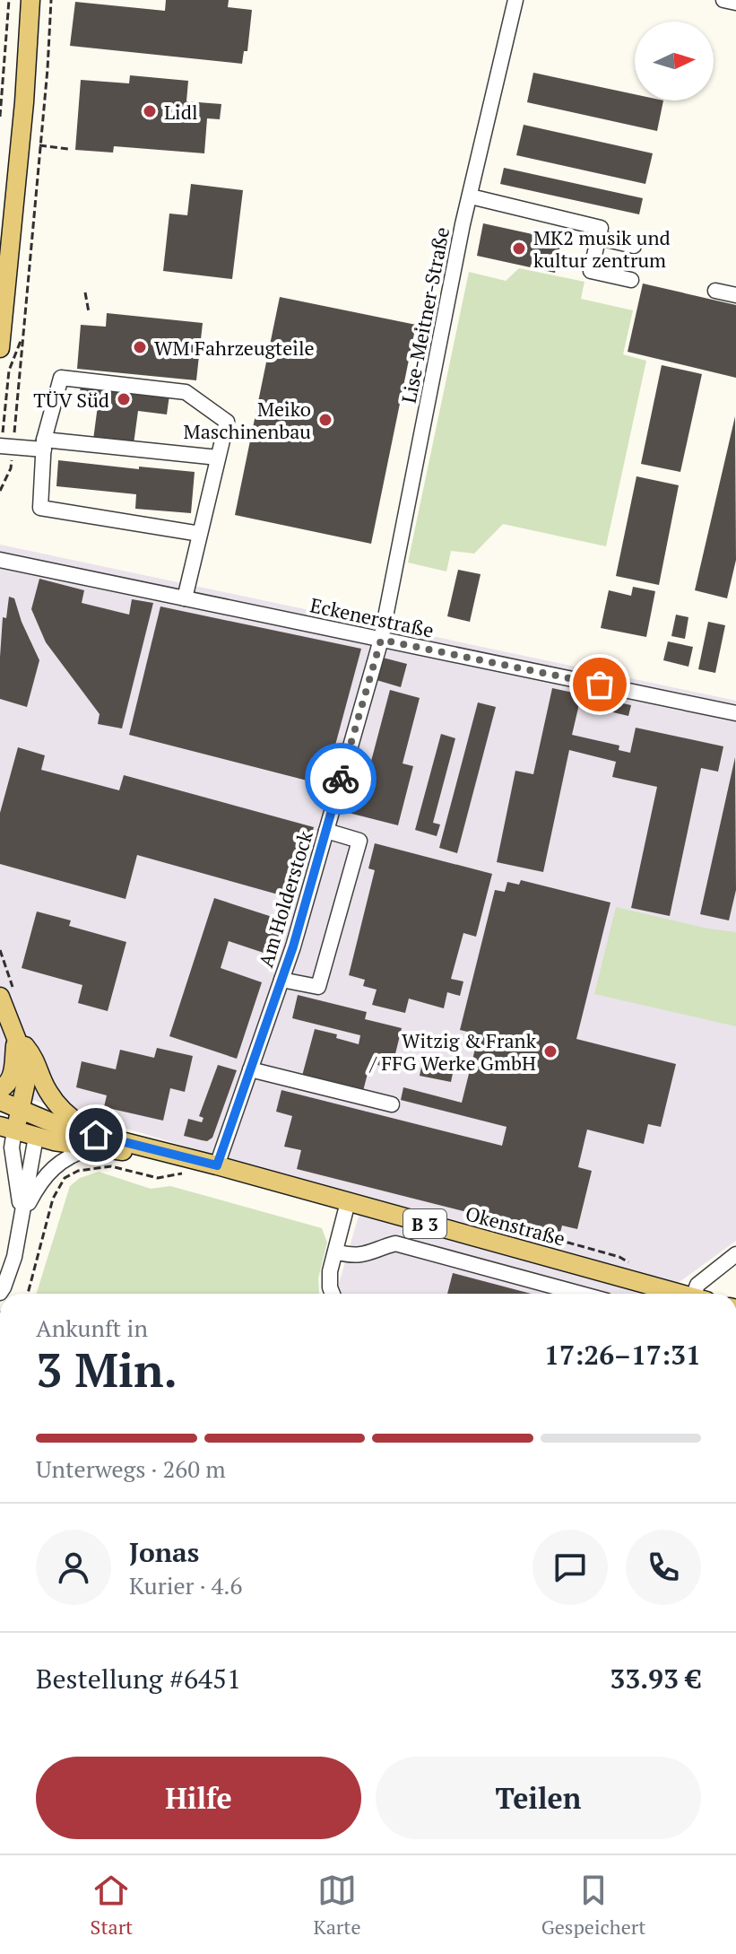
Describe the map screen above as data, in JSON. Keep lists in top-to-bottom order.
{
  "streets": {
    "main road": ["B 3", "Okenstraße"],
    "street": ["Lise-Meitner-Straße", "Eckenerstraße", "Am Holderstock"]
  },
  "crossings": [
    ["Lise-Meitner-Straße", "Eckenerstraße"],
    ["Lise-Meitner-Straße", "Am Holderstock"],
    ["Eckenerstraße", "Am Holderstock"],
    ["Am Holderstock", "Okenstraße"],
    ["B 3", "Okenstraße"]
  ],
  "places": [
    "Lidl",
    "MK2 musik und kultur zentrum",
    "WM Fahrzeugteile",
    "TÜV Süd",
    "Meiko Maschinenbau",
    "Witzig & Frank / FFG Werke GmbH"
  ],
  "north": "right",
  "page": {
    "heading": ["3 Min.", "Ankunft in", "17:26–17:31"],
    "panel": [
      "Jonas",
      "Kurier · 4.6",
      "Bestellung #6451",
      "33.93 €"
    ],
    "bar": "Unterwegs · 260 m",
    "buttons": ["Hilfe", "Teilen"],
    "tabs": ["Start", "Karte", "Gespeichert"]
  }
}
